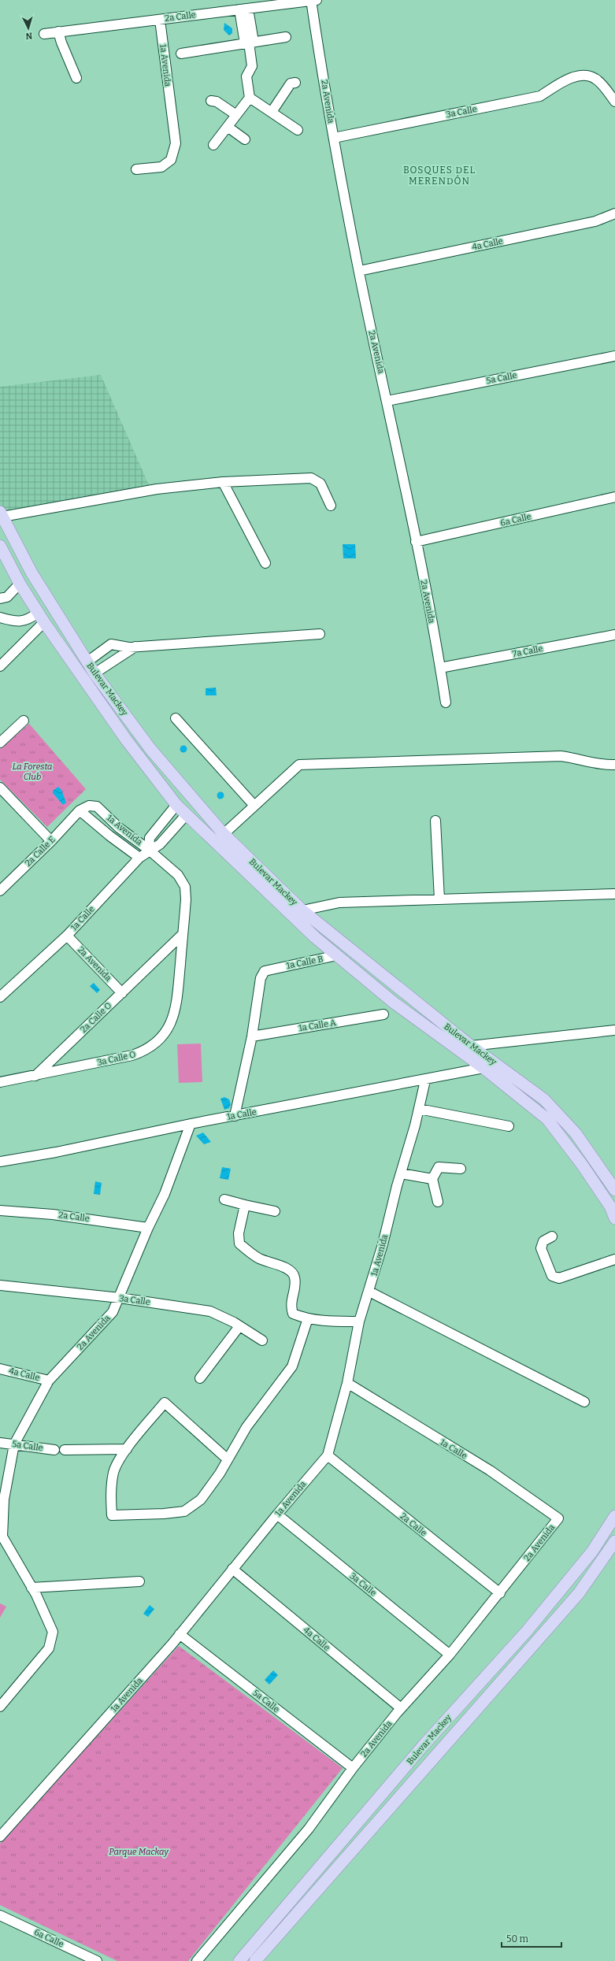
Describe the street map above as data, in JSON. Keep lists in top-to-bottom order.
{
  "streets": {
    "main road": ["Bulevar Mackey"],
    "street": [
      "2a Calle",
      "1a Avenida",
      "2a Avenida",
      "3a Calle",
      "4a Calle",
      "5a Calle",
      "6a Calle",
      "7a Calle",
      "2a Calle E",
      "1a Calle",
      "1a Calle B",
      "2a Calle O",
      "1a Calle A",
      "3a Calle O"
    ]
  },
  "crossings": [
    ["2a Calle", "1a Avenida"],
    ["2a Calle", "2a Avenida"],
    ["1a Avenida", "3a Calle"],
    ["1a Avenida", "4a Calle"],
    ["1a Avenida", "5a Calle"],
    ["1a Avenida", "2a Calle E"],
    ["1a Avenida", "1a Calle"],
    ["1a Avenida", "2a Calle O"],
    ["1a Avenida", "3a Calle O"],
    ["2a Avenida", "3a Calle"],
    ["2a Avenida", "4a Calle"],
    ["2a Avenida", "5a Calle"],
    ["2a Avenida", "6a Calle"],
    ["2a Avenida", "7a Calle"],
    ["2a Avenida", "1a Calle"],
    ["2a Avenida", "2a Calle O"],
    ["Bulevar Mackey", "1a Calle"],
    ["Bulevar Mackey", "1a Calle B"],
    ["1a Calle B", "1a Calle A"],
    ["2a Calle O", "3a Calle O"]
  ],
  "districts": ["BOSQUES DEL MERENDÓN"],
  "parks": ["La Foresta Club", "Parque Mackay"],
  "scale_bar": "50 m",
  "north": "bottom"
}
